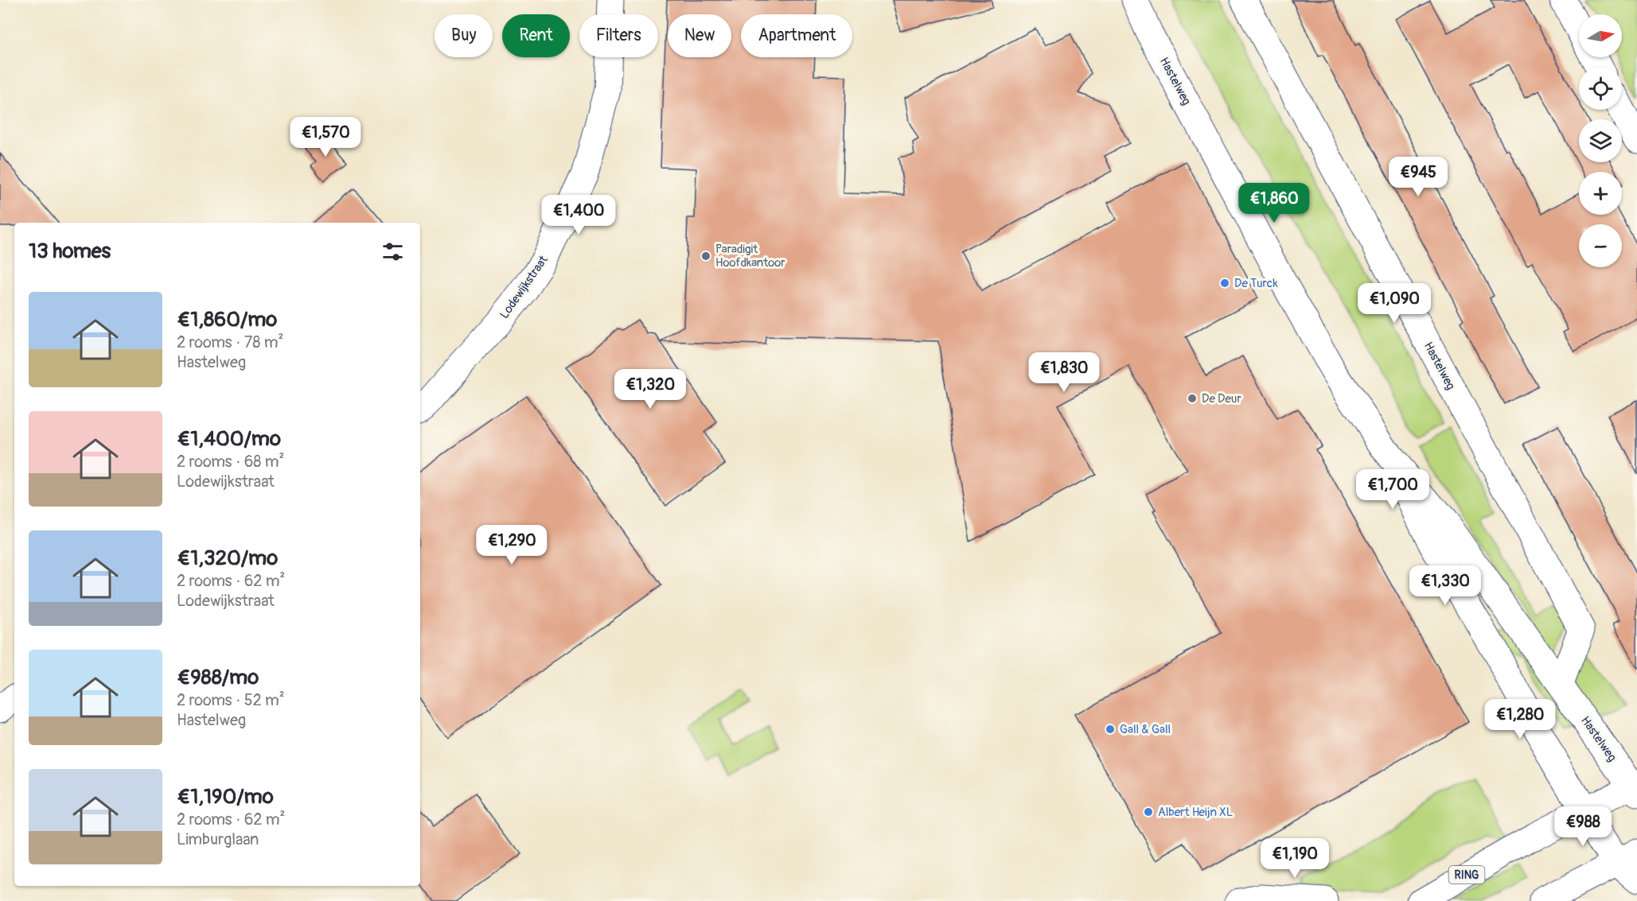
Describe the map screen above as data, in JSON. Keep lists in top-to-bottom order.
{
  "streets": {
    "street": ["Hastelweg", "Lodewijkstraat", "RING"]
  },
  "crossings": [
    ["Hastelweg", "RING"]
  ],
  "places": [
    "Paradigit Hoofdkantoor",
    "De Turck",
    "De Deur",
    "Gall & Gall",
    "Albert Heijn XL"
  ],
  "north": "right",
  "page": {
    "map_buttons": ["+", "−"],
    "chip": [
      "Buy",
      "Rent",
      "Filters",
      "New",
      "Apartment"
    ],
    "price": [
      "€1,570",
      "€945",
      "€1,860",
      "€1,400",
      "€1,090",
      "€1,830",
      "€1,320",
      "€1,700",
      "€1,290",
      "€1,330",
      "€1,280",
      "€988",
      "€1,190"
    ],
    "heading": "13 homes",
    "list": [
      {
        "name": "€1,860/mo",
        "note": "2 rooms · 78 m² · Hastelweg"
      },
      {
        "name": "€1,400/mo",
        "note": "2 rooms · 68 m² · Lodewijkstraat"
      },
      {
        "name": "€1,320/mo",
        "note": "2 rooms · 62 m² · Lodewijkstraat"
      },
      {
        "name": "€988/mo",
        "note": "2 rooms · 52 m² · Hastelweg"
      },
      {
        "name": "€1,190/mo",
        "note": "2 rooms · 62 m² · Limburglaan"
      }
    ]
  }
}
